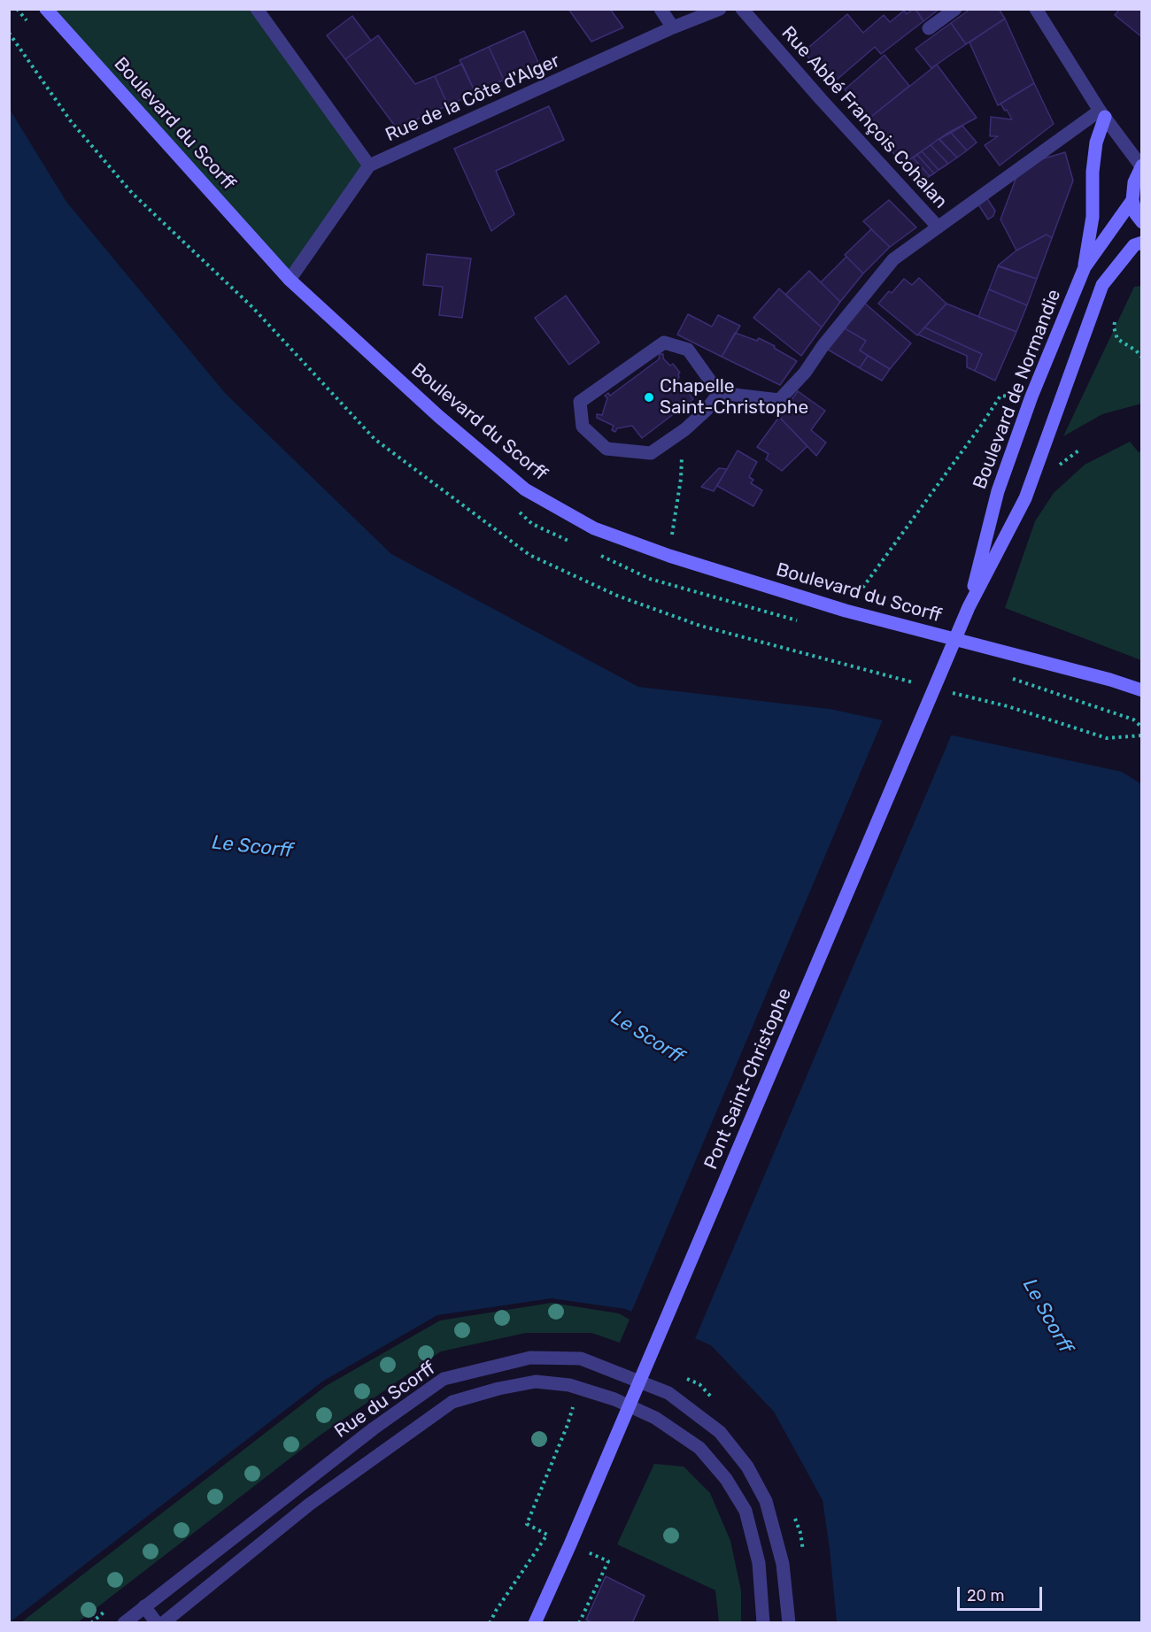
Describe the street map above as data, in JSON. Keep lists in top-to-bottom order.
{
  "streets": {
    "main road": ["Boulevard du Scorff", "Boulevard de Normandie", "Pont Saint-Christophe"],
    "street": ["Rue de la Côte d'Alger", "Rue Abbé François Cohalan", "Rue du Scorff"]
  },
  "crossings": [
    ["Boulevard de Normandie", "Pont Saint-Christophe"]
  ],
  "water": ["Le Scorff"],
  "places": ["Chapelle Saint-Christophe"],
  "scale_bar": "20 m"
}
